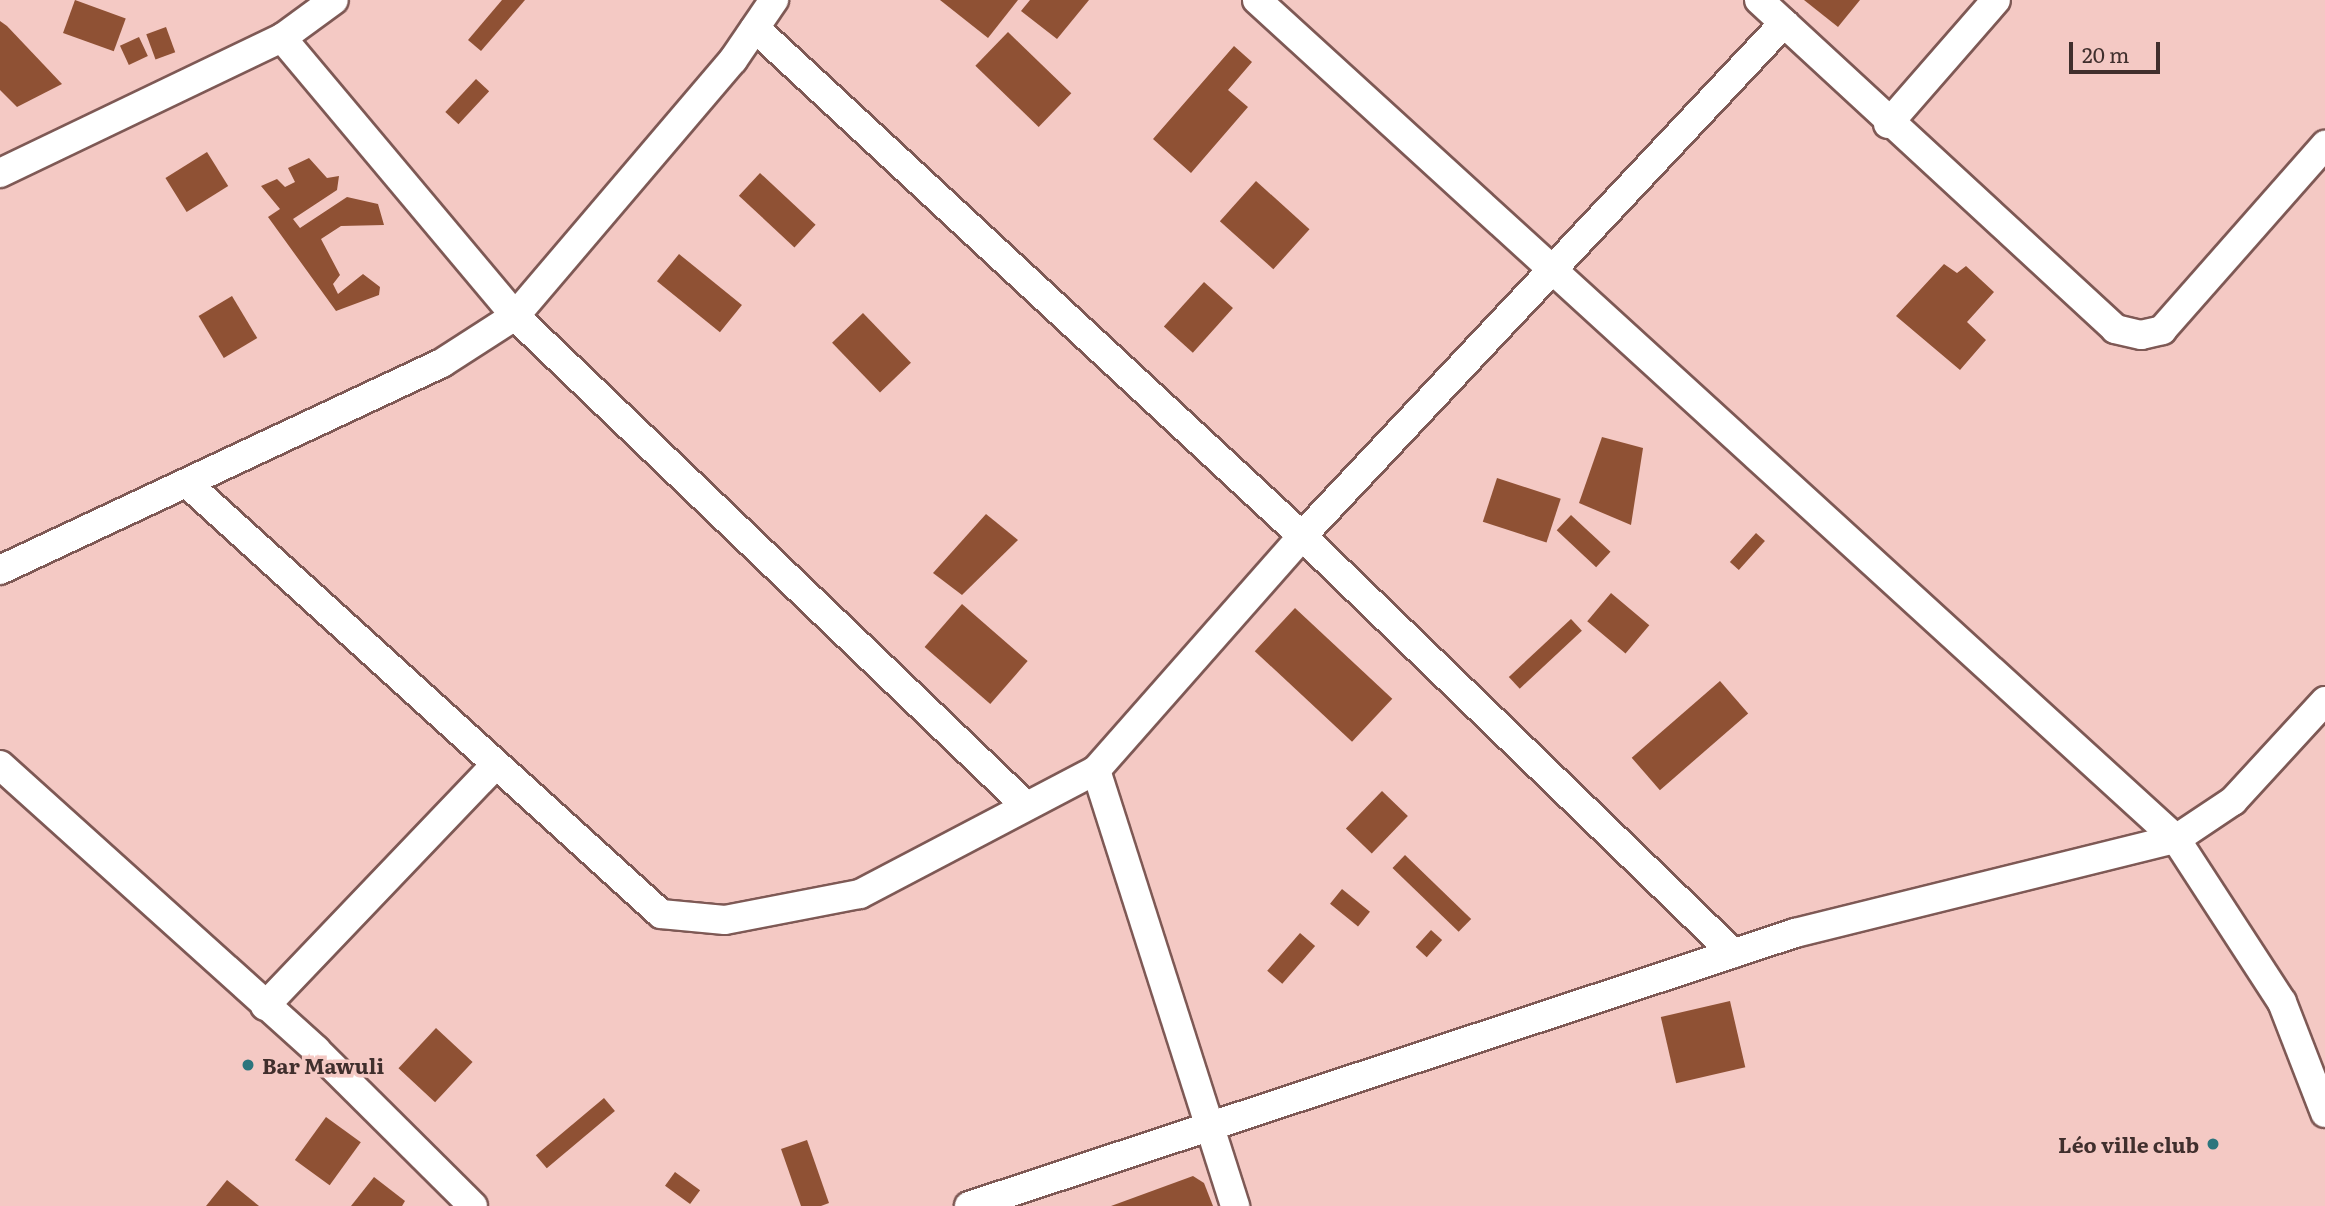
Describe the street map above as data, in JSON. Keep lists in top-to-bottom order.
{
  "places": ["Bar Mawuli", "Léo ville club"],
  "scale_bar": "20 m"
}
